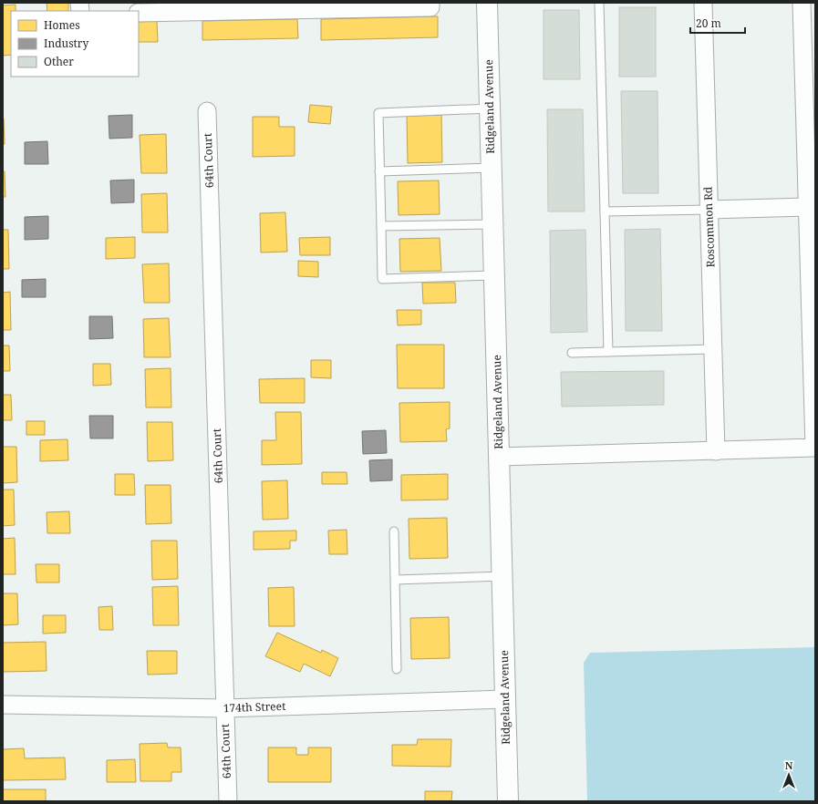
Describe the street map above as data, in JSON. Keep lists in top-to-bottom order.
{
  "streets": {
    "street": [
      "Ridgeland Avenue",
      "64th Court",
      "Roscommon Rd",
      "174th Street"
    ]
  },
  "crossings": [
    ["Ridgeland Avenue", "174th Street"],
    ["64th Court", "174th Street"]
  ],
  "legend": ["Homes", "Industry", "Other"],
  "scale_bar": "20 m",
  "north": "top"
}
